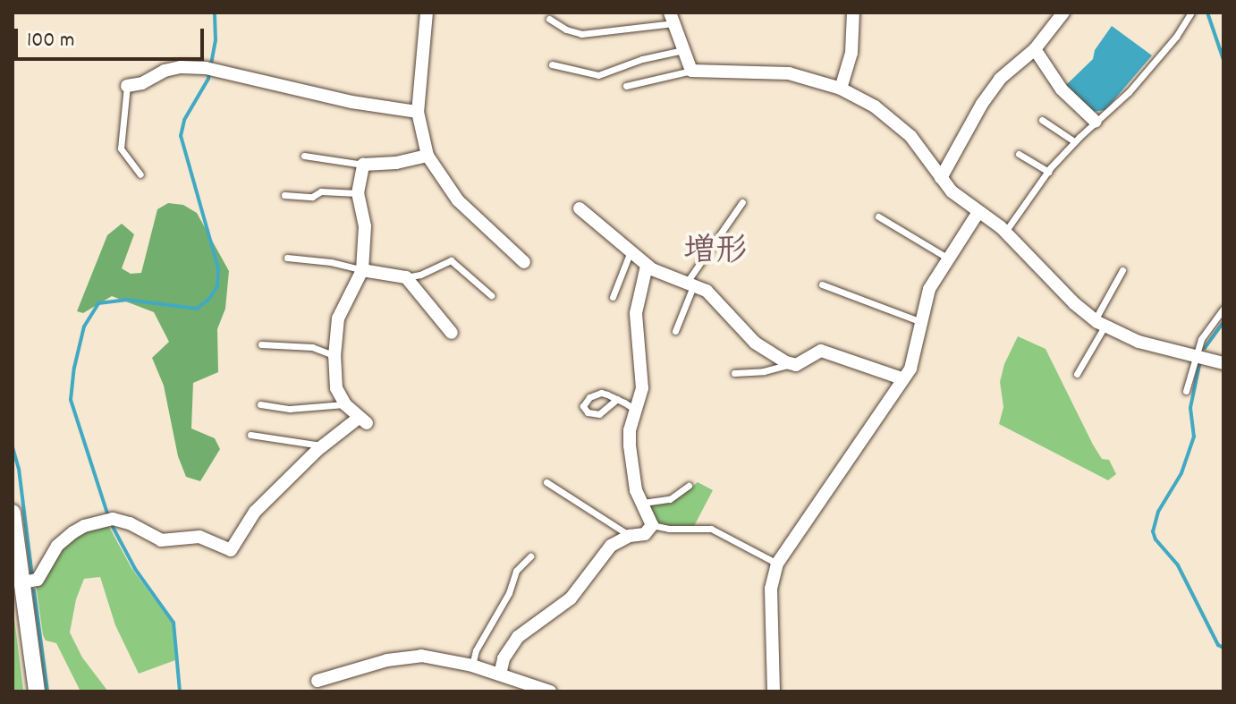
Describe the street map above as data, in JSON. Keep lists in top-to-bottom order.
{
  "districts": ["増形"],
  "scale_bar": "100 m"
}
